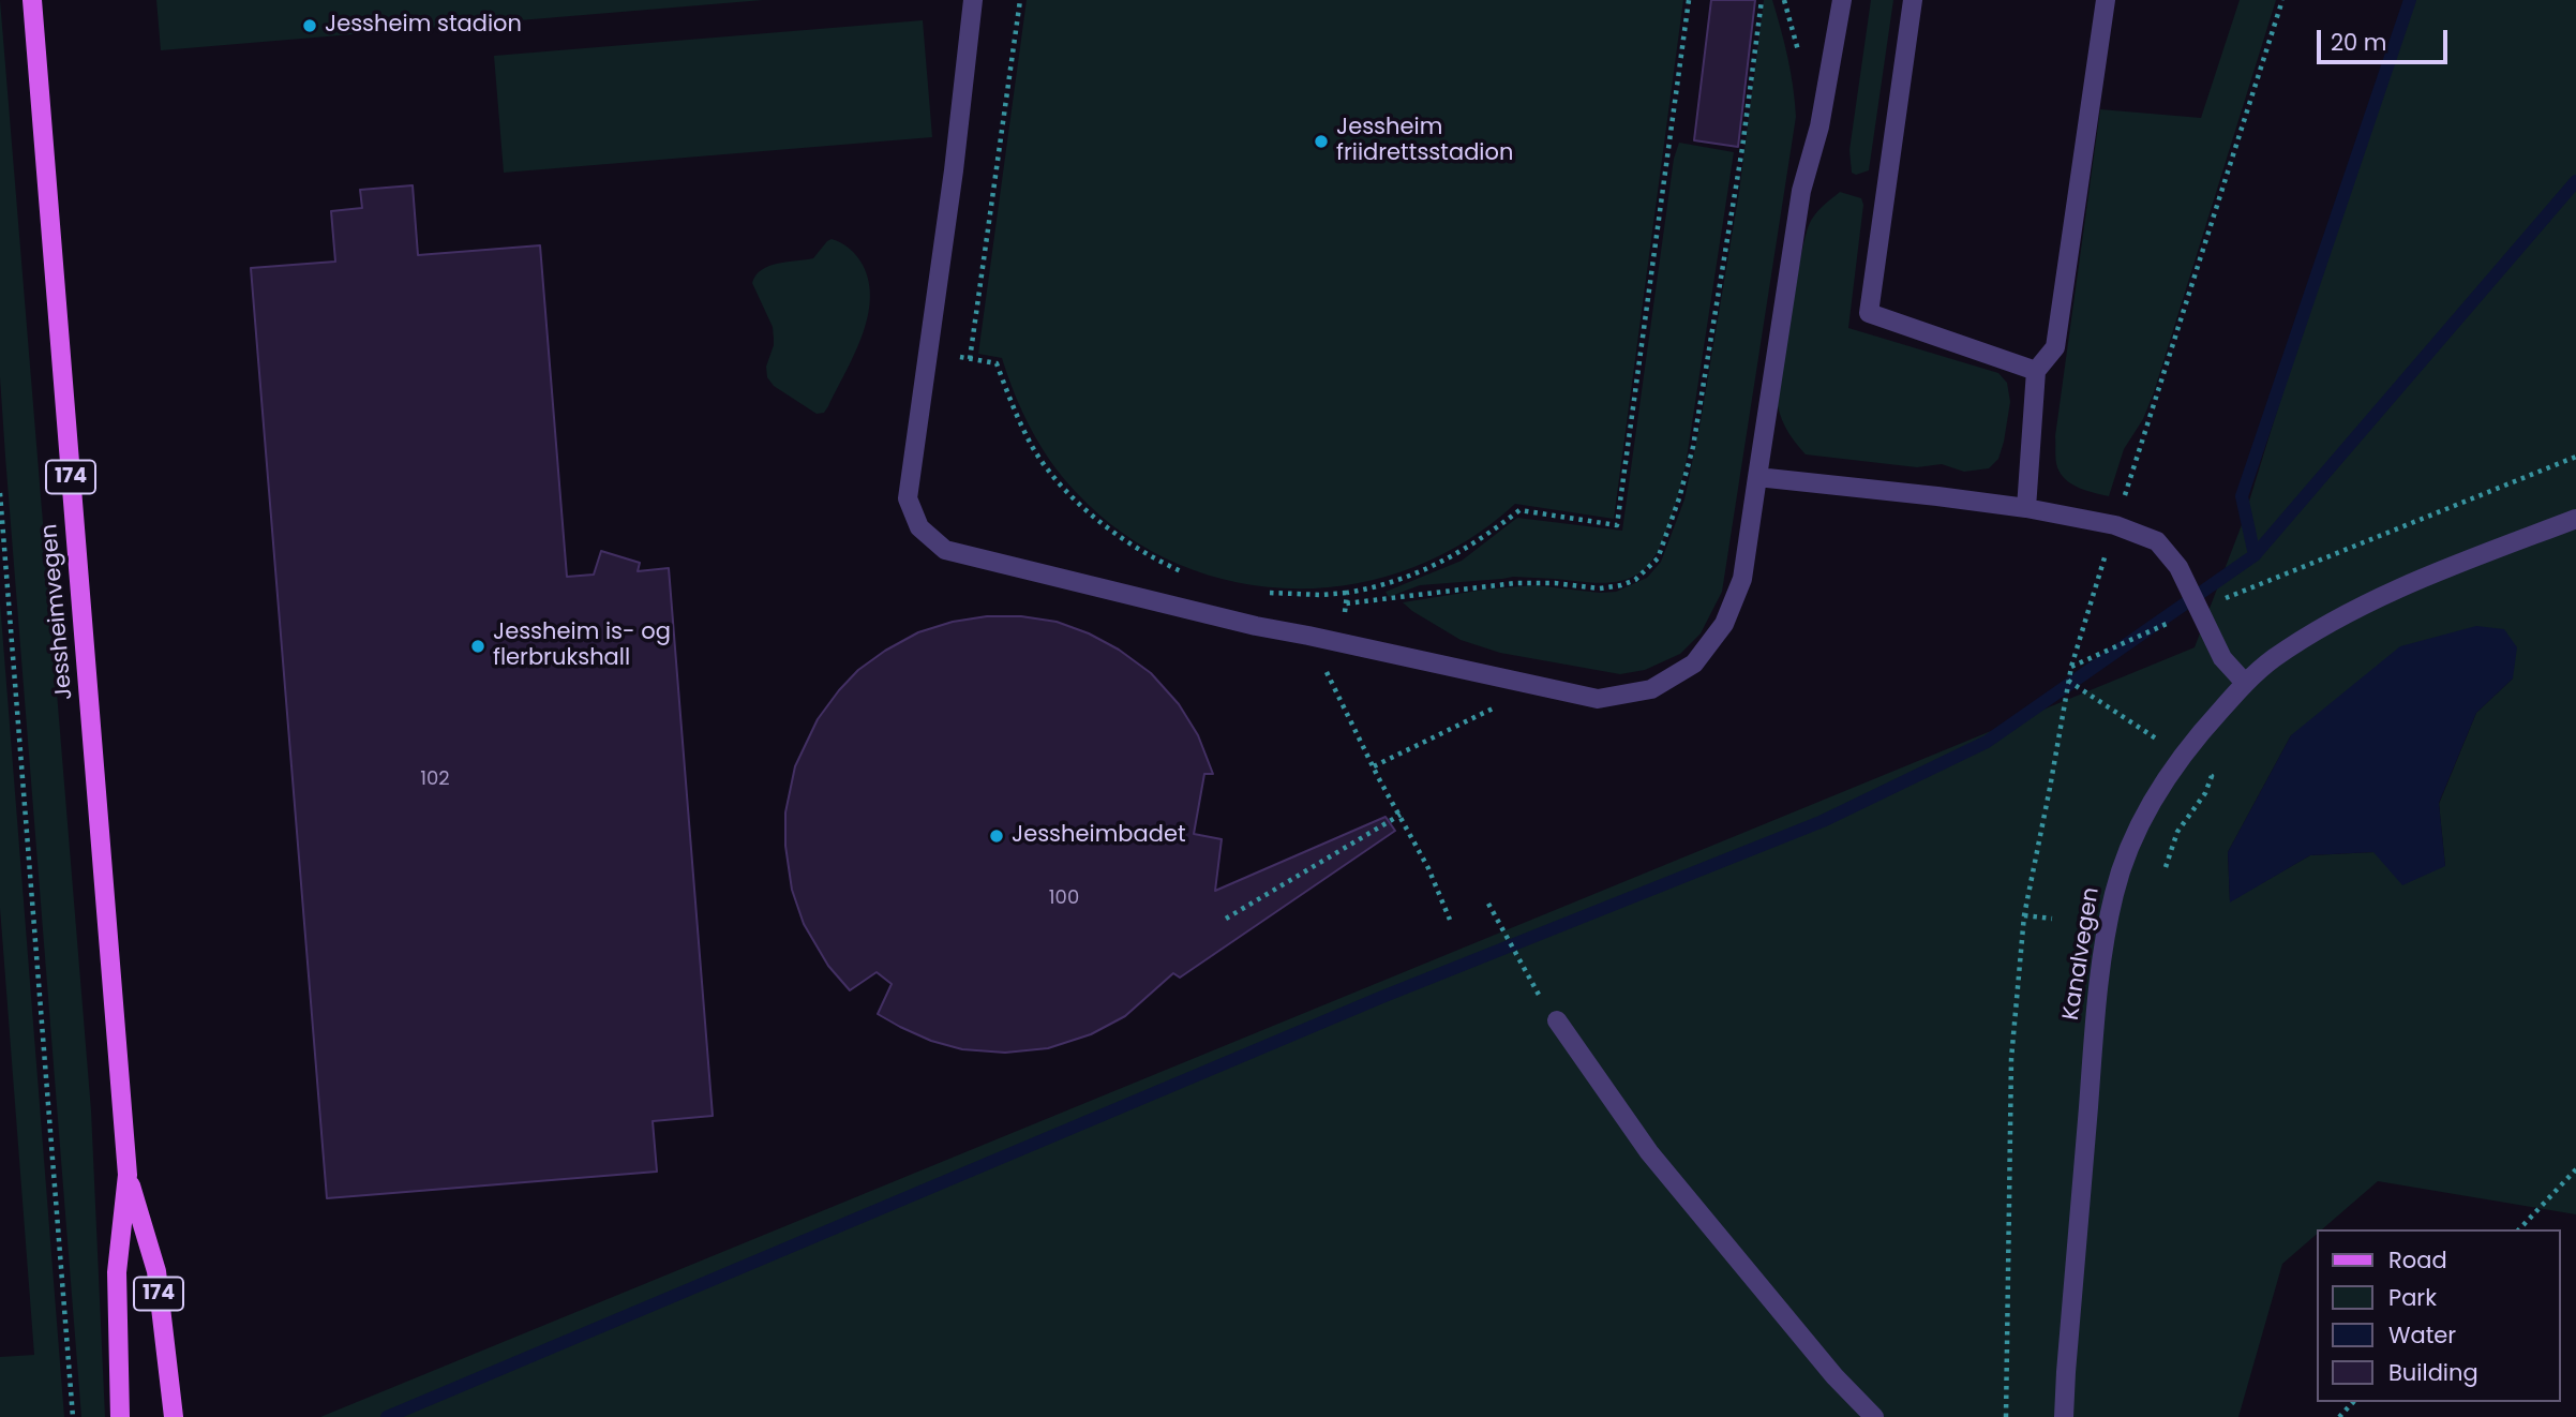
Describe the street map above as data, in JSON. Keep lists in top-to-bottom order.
{
  "streets": {
    "main road": ["174", "Jessheimvegen"],
    "street": ["Kanalvegen"]
  },
  "places": [
    "Jessheim stadion",
    "Jessheim friidrettsstadion",
    "Jessheim is- og flerbrukshall",
    "Jessheimbadet"
  ],
  "house_numbers": ["102", "100"],
  "legend": [
    "Road",
    "Park",
    "Water",
    "Building"
  ],
  "scale_bar": "20 m"
}
